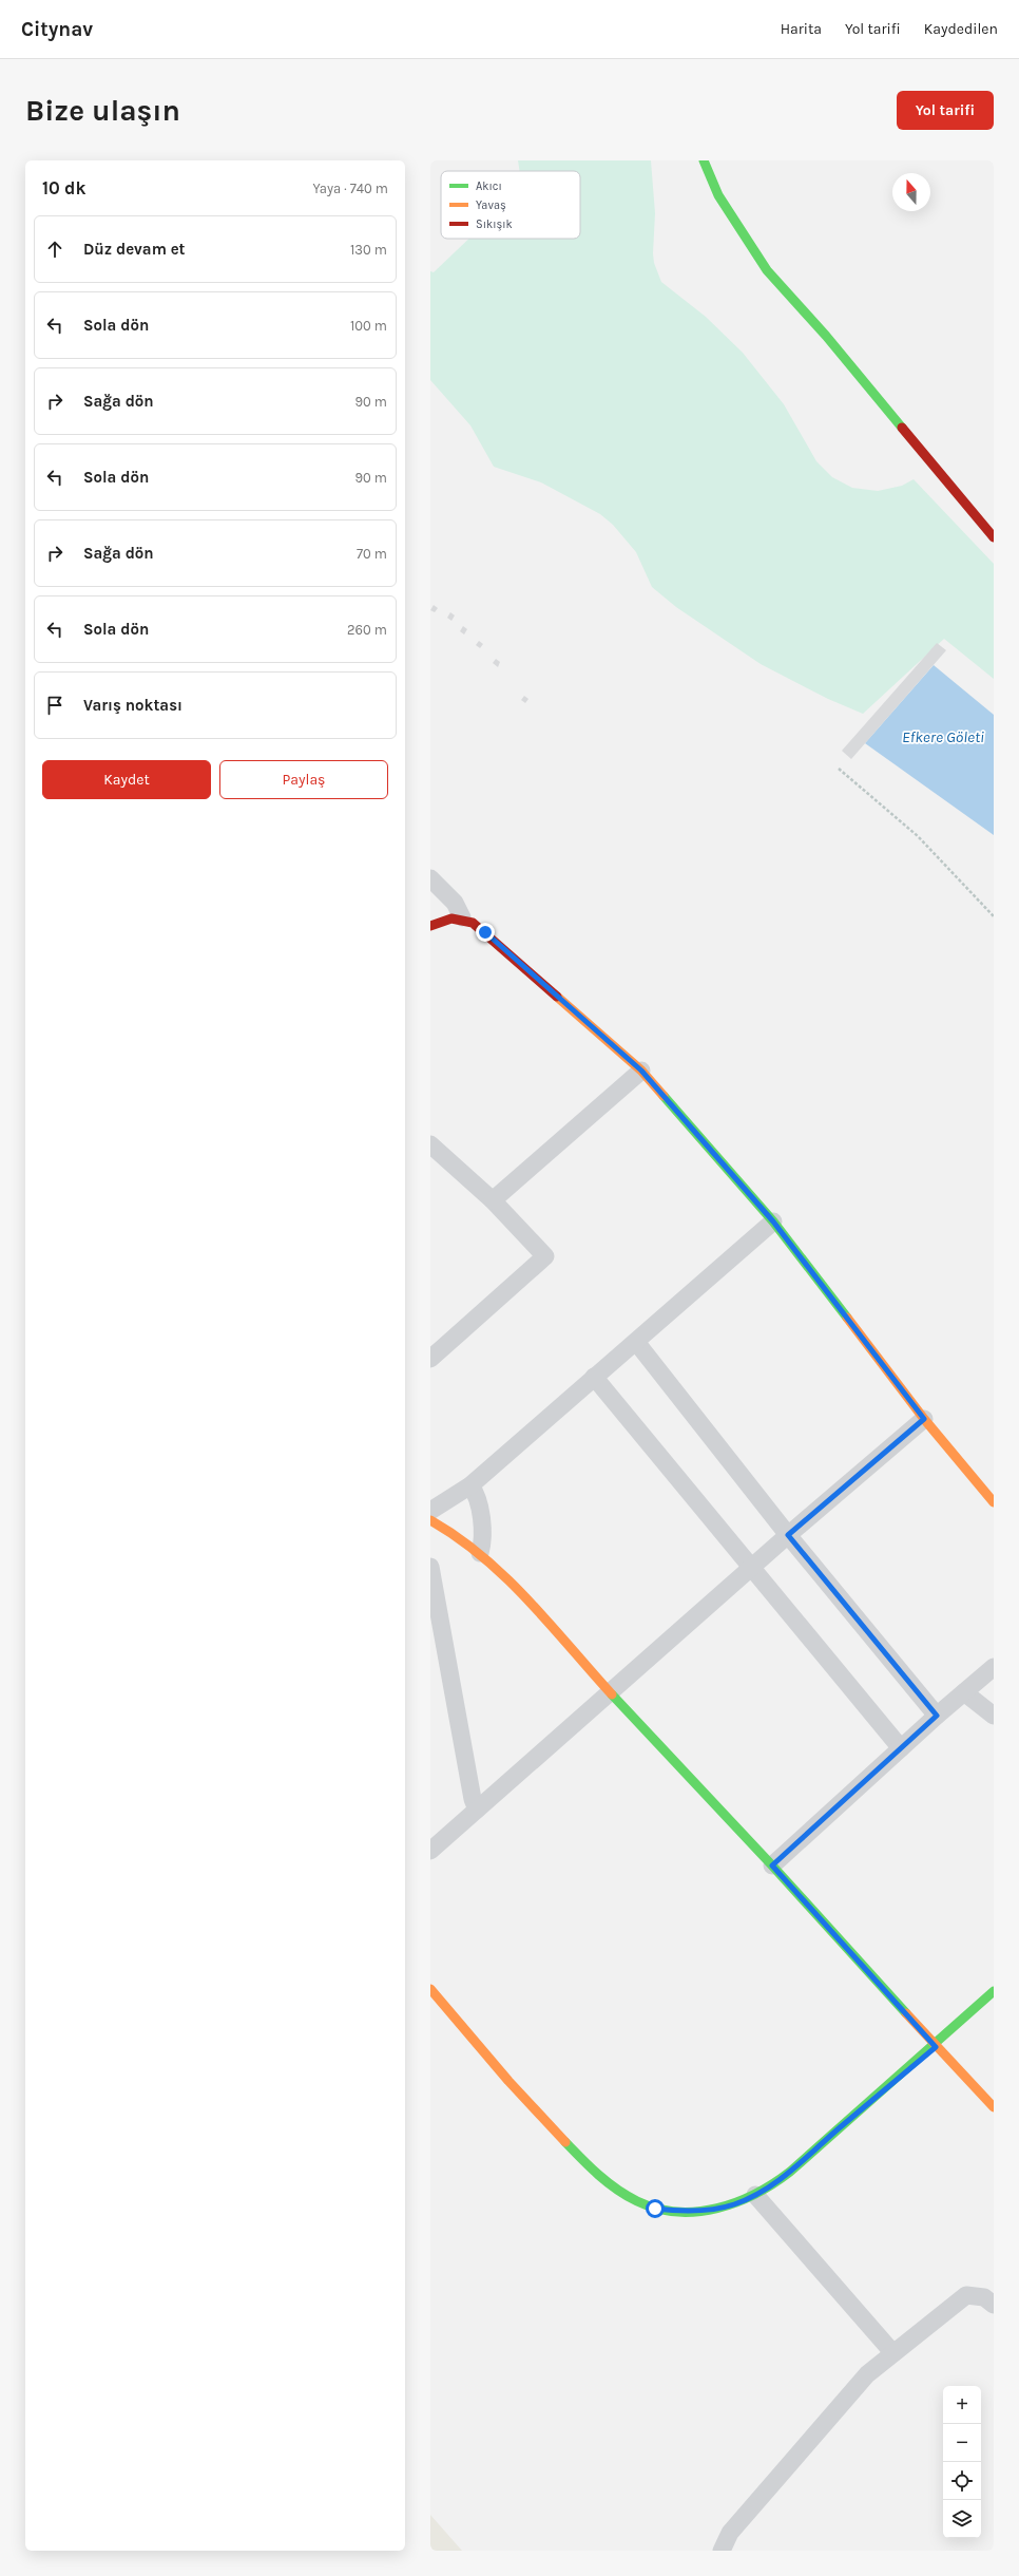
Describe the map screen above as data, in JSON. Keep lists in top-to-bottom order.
{
  "water": ["Efkere Göleti"],
  "legend": ["Akıcı", "Yavaş", "Sıkışık"],
  "north": "top",
  "page": {
    "header": "Citynav",
    "nav": ["Harita", "Yol tarifi", "Kaydedilen"],
    "buttons": [
      "Yol tarifi",
      ["Kaydet", "Paylaş"]
    ],
    "title": "Bize ulaşın",
    "heading": ["10 dk", "Yaya · 740 m"],
    "list": [
      ["Düz devam et", "130 m"],
      ["Sola dön", "100 m"],
      ["Sağa dön", "90 m"],
      ["Sola dön", "90 m"],
      ["Sağa dön", "70 m"],
      ["Sola dön", "260 m"],
      "Varış noktası"
    ],
    "map_buttons": ["+", "−"]
  }
}
